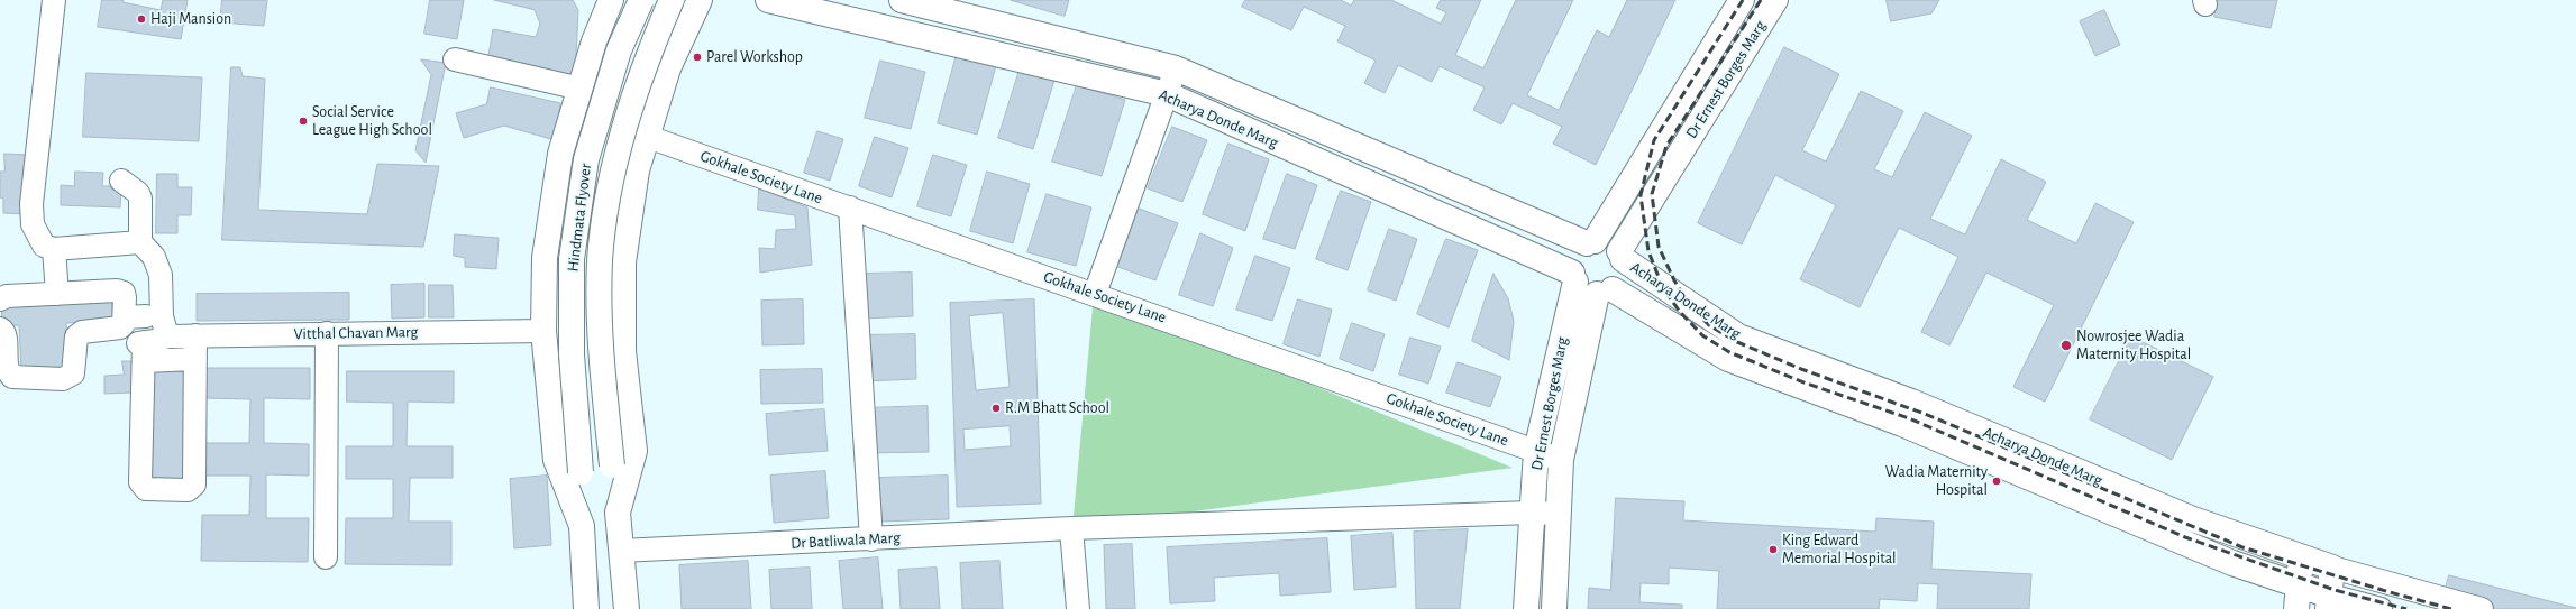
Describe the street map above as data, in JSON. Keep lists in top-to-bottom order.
{
  "streets": {
    "main road": ["Dr Ernest Borges Marg", "Acharya Donde Marg", "Hindmata Flyover"],
    "street": ["Gokhale Society Lane", "Vitthal Chavan Marg", "Dr Batliwala Marg"]
  },
  "crossings": [
    ["Dr Ernest Borges Marg", "Acharya Donde Marg"],
    ["Dr Ernest Borges Marg", "Gokhale Society Lane"],
    ["Dr Ernest Borges Marg", "Dr Batliwala Marg"],
    ["Hindmata Flyover", "Dr Batliwala Marg"]
  ],
  "places": [
    "Haji Mansion",
    "Parel Workshop",
    "Social Service League High School",
    "Nowrosjee Wadia Maternity Hospital",
    "R.M Bhatt School",
    "Wadia Maternity Hospital",
    "King Edward Memorial Hospital"
  ]
}
